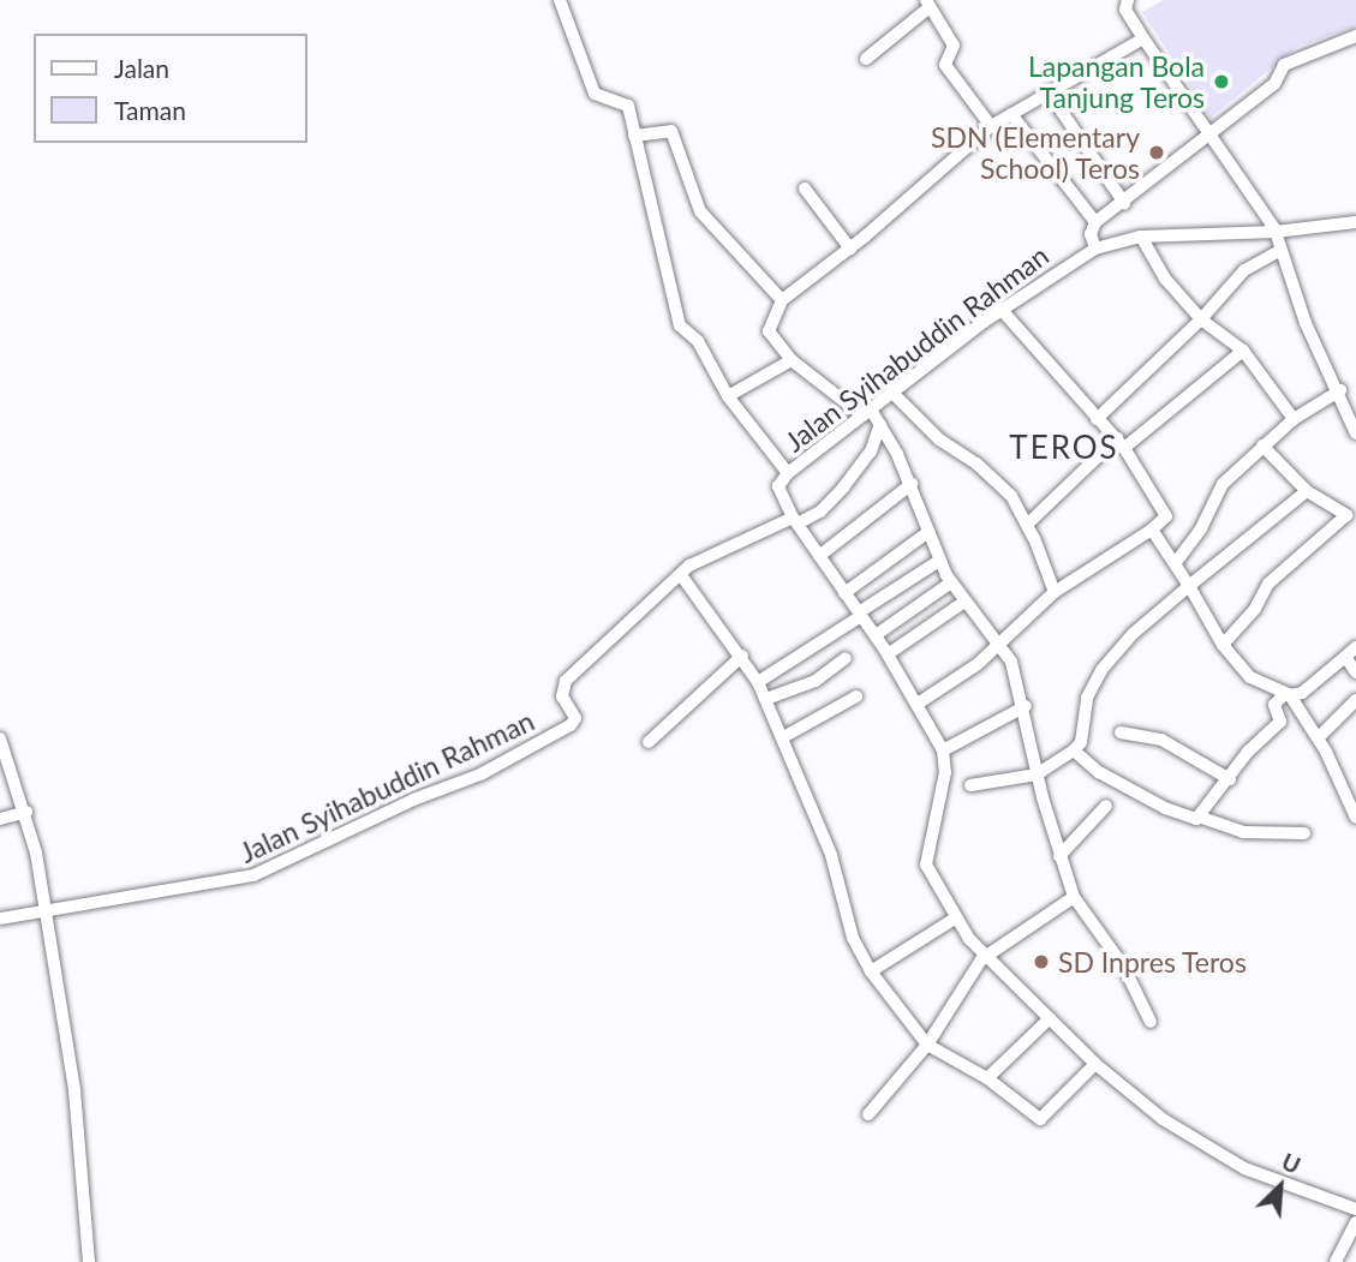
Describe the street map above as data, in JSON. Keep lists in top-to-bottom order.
{
  "streets": {
    "street": ["Jalan Syihabuddin Rahman"]
  },
  "districts": ["TEROS"],
  "places": ["Lapangan Bola Tanjung Teros", "SDN (Elementary School) Teros", "SD Inpres Teros"],
  "legend": ["Jalan", "Taman"],
  "north": "top right"
}
